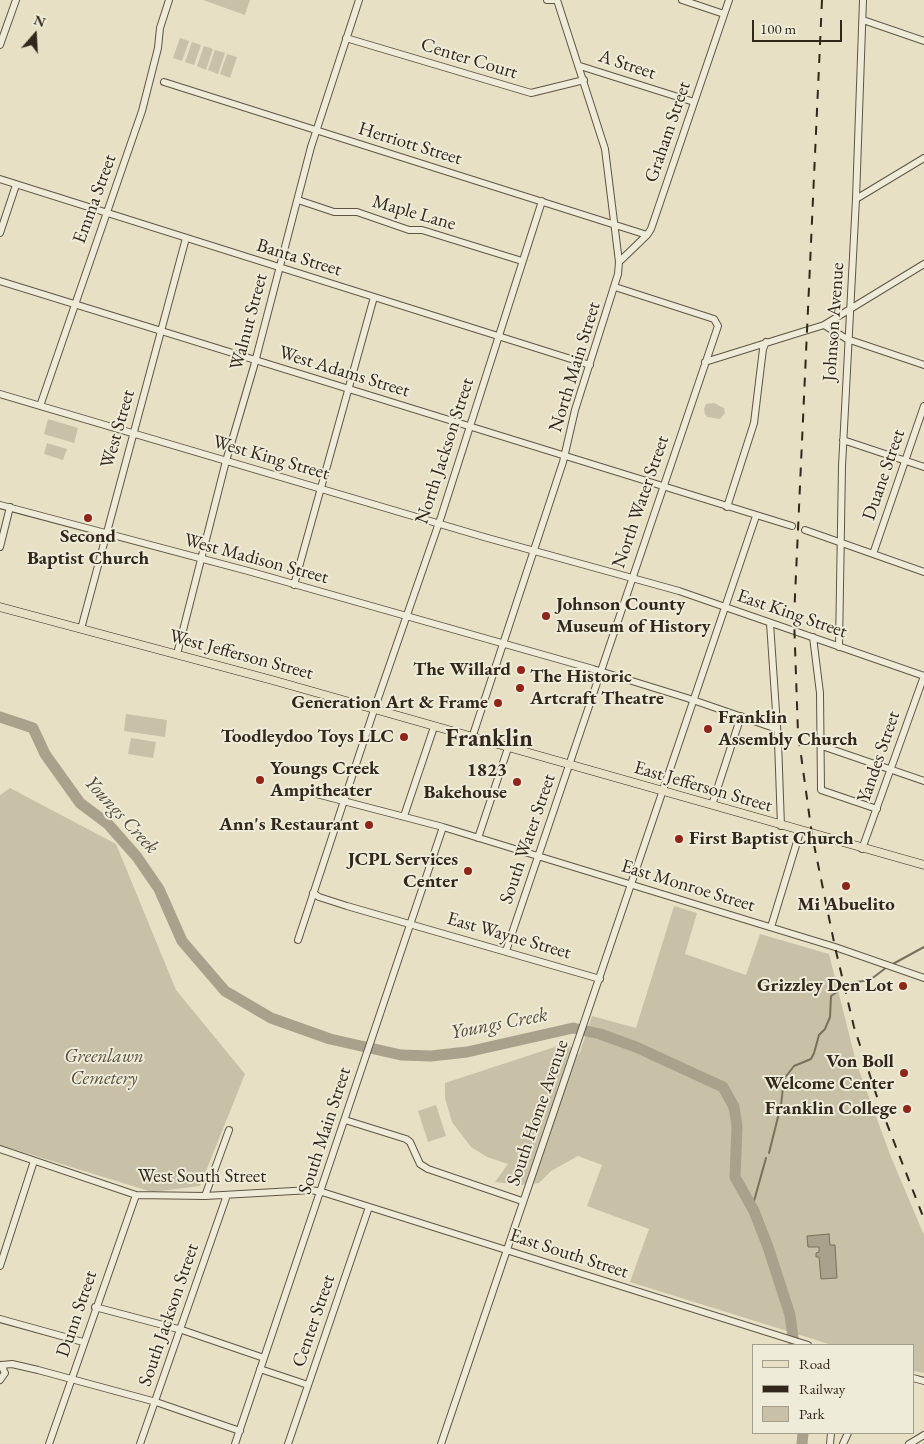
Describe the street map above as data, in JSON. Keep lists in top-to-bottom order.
{
  "streets": {
    "main road": ["West Jefferson Street", "East Jefferson Street"],
    "street": [
      "Center Court",
      "A Street",
      "Graham Street",
      "Herriott Street",
      "Emma Street",
      "Maple Lane",
      "Banta Street",
      "Walnut Street",
      "Johnson Avenue",
      "North Main Street",
      "West Adams Street",
      "West Street",
      "North Jackson Street",
      "West King Street",
      "Duane Street",
      "North Water Street",
      "West Madison Street",
      "East King Street",
      "Yandes Street",
      "South Water Street",
      "East Monroe Street",
      "East Wayne Street",
      "South Home Avenue",
      "South Main Street",
      "West South Street",
      "East South Street",
      "Dunn Street",
      "South Jackson Street",
      "Center Street"
    ]
  },
  "crossings": [
    ["Center Court", "Walnut Street"],
    ["Center Court", "North Main Street"],
    ["A Street", "Graham Street"],
    ["A Street", "North Main Street"],
    ["Graham Street", "Herriott Street"],
    ["Graham Street", "North Main Street"],
    ["Herriott Street", "Walnut Street"],
    ["Herriott Street", "North Main Street"],
    ["Herriott Street", "North Jackson Street"],
    ["Emma Street", "Banta Street"],
    ["Emma Street", "West Adams Street"],
    ["Emma Street", "West King Street"],
    ["Maple Lane", "Walnut Street"],
    ["Maple Lane", "North Jackson Street"],
    ["Banta Street", "Walnut Street"],
    ["Banta Street", "North Main Street"],
    ["Banta Street", "West Street"],
    ["Banta Street", "North Jackson Street"],
    ["Walnut Street", "West Adams Street"],
    ["Walnut Street", "West King Street"],
    ["Walnut Street", "West Madison Street"],
    ["Walnut Street", "West Jefferson Street"],
    ["Johnson Avenue", "East King Street"],
    ["North Main Street", "West Adams Street"],
    ["North Main Street", "West King Street"],
    ["North Main Street", "North Water Street"],
    ["North Main Street", "West Madison Street"],
    ["North Main Street", "East King Street"],
    ["North Main Street", "West Jefferson Street"],
    ["North Main Street", "East Jefferson Street"],
    ["West Adams Street", "West Street"],
    ["West Adams Street", "North Jackson Street"],
    ["West Adams Street", "North Water Street"],
    ["West Adams Street", "South Home Avenue"],
    ["West Street", "West King Street"],
    ["West Street", "West Madison Street"],
    ["West Street", "West Jefferson Street"],
    ["North Jackson Street", "West King Street"],
    ["North Jackson Street", "West Madison Street"],
    ["North Jackson Street", "West Jefferson Street"],
    ["West King Street", "East King Street"],
    ["North Water Street", "West Madison Street"],
    ["North Water Street", "East King Street"],
    ["North Water Street", "East Jefferson Street"],
    ["North Water Street", "South Water Street"],
    ["West Madison Street", "South Home Avenue"],
    ["East King Street", "Yandes Street"],
    ["East King Street", "South Home Avenue"],
    ["West Jefferson Street", "East Jefferson Street"],
    ["Yandes Street", "East Jefferson Street"],
    ["East Jefferson Street", "South Water Street"],
    ["East Jefferson Street", "South Home Avenue"],
    ["South Water Street", "East Monroe Street"],
    ["South Water Street", "East Wayne Street"],
    ["East Monroe Street", "South Home Avenue"],
    ["East Monroe Street", "South Main Street"],
    ["East Wayne Street", "South Home Avenue"],
    ["East Wayne Street", "South Main Street"],
    ["South Home Avenue", "East South Street"],
    ["South Main Street", "West South Street"],
    ["South Main Street", "East South Street"],
    ["West South Street", "East South Street"],
    ["West South Street", "Dunn Street"],
    ["West South Street", "South Jackson Street"],
    ["East South Street", "Center Street"]
  ],
  "districts": ["Franklin"],
  "water": ["Youngs Creek"],
  "parks": ["Greenlawn Cemetery"],
  "places": [
    "Second Baptist Church",
    "Johnson County Museum of History",
    "The Willard",
    "The Historic Artcraft Theatre",
    "Generation Art & Frame",
    "Franklin Assembly Church",
    "Toodleydoo Toys LLC",
    "Youngs Creek Ampitheater",
    "1823 Bakehouse",
    "Ann's Restaurant",
    "First Baptist Church",
    "JCPL Services Center",
    "Mi Abuelito",
    "Grizzley Den Lot",
    "Von Boll Welcome Center",
    "Franklin College"
  ],
  "legend": ["Road", "Railway", "Park"],
  "scale_bar": "100 m",
  "north": "top"
}
